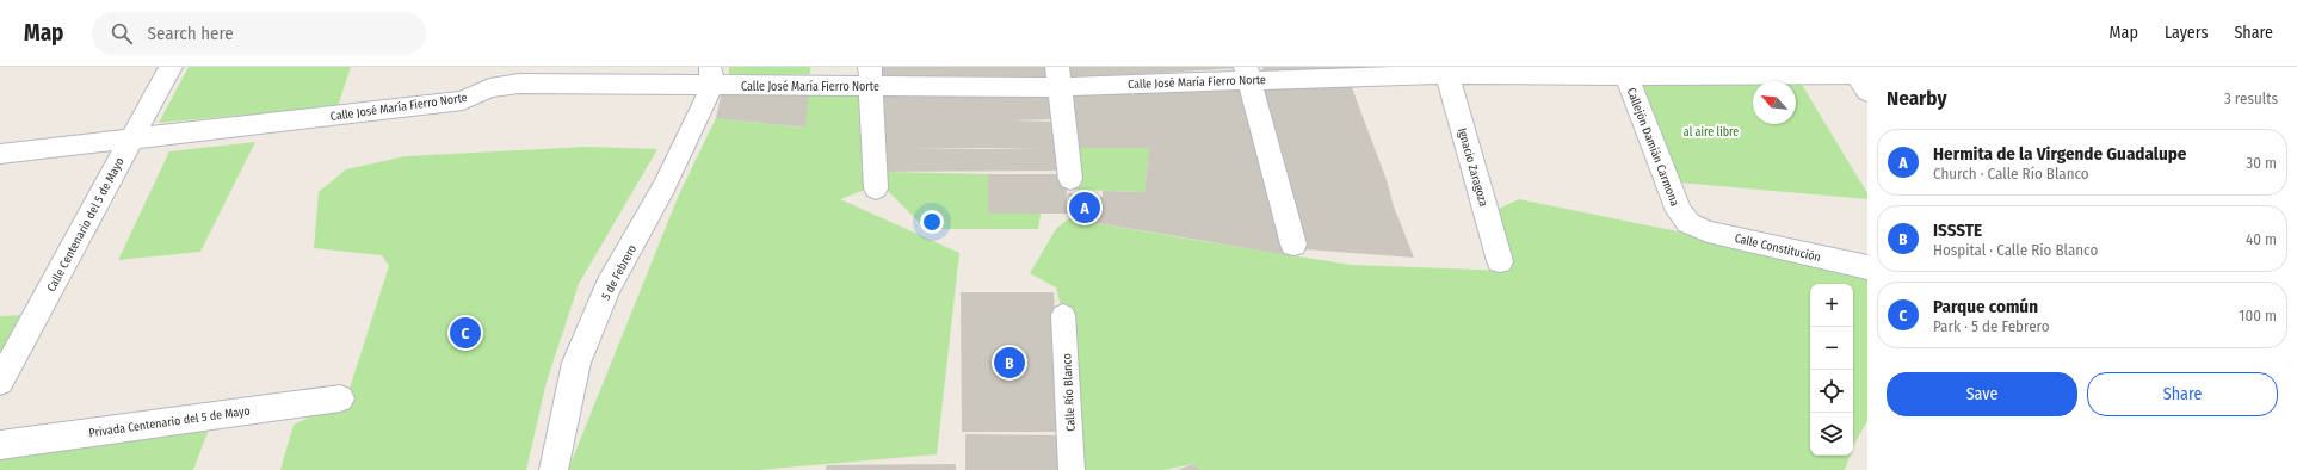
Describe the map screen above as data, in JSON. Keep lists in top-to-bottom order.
{
  "streets": {
    "street": [
      "Calle José María Fierro Norte",
      "Callejón Damián Carmona",
      "Ignacio Zaragoza",
      "Calle Centenario del 5 de Mayo",
      "Calle Constitución",
      "5 de Febrero",
      "Calle Río Blanco",
      "Privada Centenario del 5 de Mayo"
    ]
  },
  "crossings": [
    ["Calle José María Fierro Norte", "Callejón Damián Carmona"],
    ["Calle José María Fierro Norte", "Ignacio Zaragoza"],
    ["Calle José María Fierro Norte", "Calle Centenario del 5 de Mayo"],
    ["Calle José María Fierro Norte", "5 de Febrero"],
    ["Callejón Damián Carmona", "Calle Constitución"]
  ],
  "parks": ["al aire libre"],
  "north": "top left",
  "page": {
    "header": "Map",
    "search": "Search here",
    "nav": ["Map", "Layers", "Share"],
    "heading": ["Nearby", "3 results"],
    "list": [
      {
        "mark": "A",
        "name": "Hermita de la Virgende Guadalupe",
        "note": "Church · Calle Río Blanco",
        "value": "30 m"
      },
      {
        "mark": "B",
        "name": "ISSSTE",
        "note": "Hospital · Calle Río Blanco",
        "value": "40 m"
      },
      {
        "mark": "C",
        "name": "Parque común",
        "note": "Park · 5 de Febrero",
        "value": "100 m"
      }
    ],
    "pins": ["A", "C", "B"],
    "map_buttons": ["+", "−"],
    "buttons": ["Save", "Share"]
  }
}
